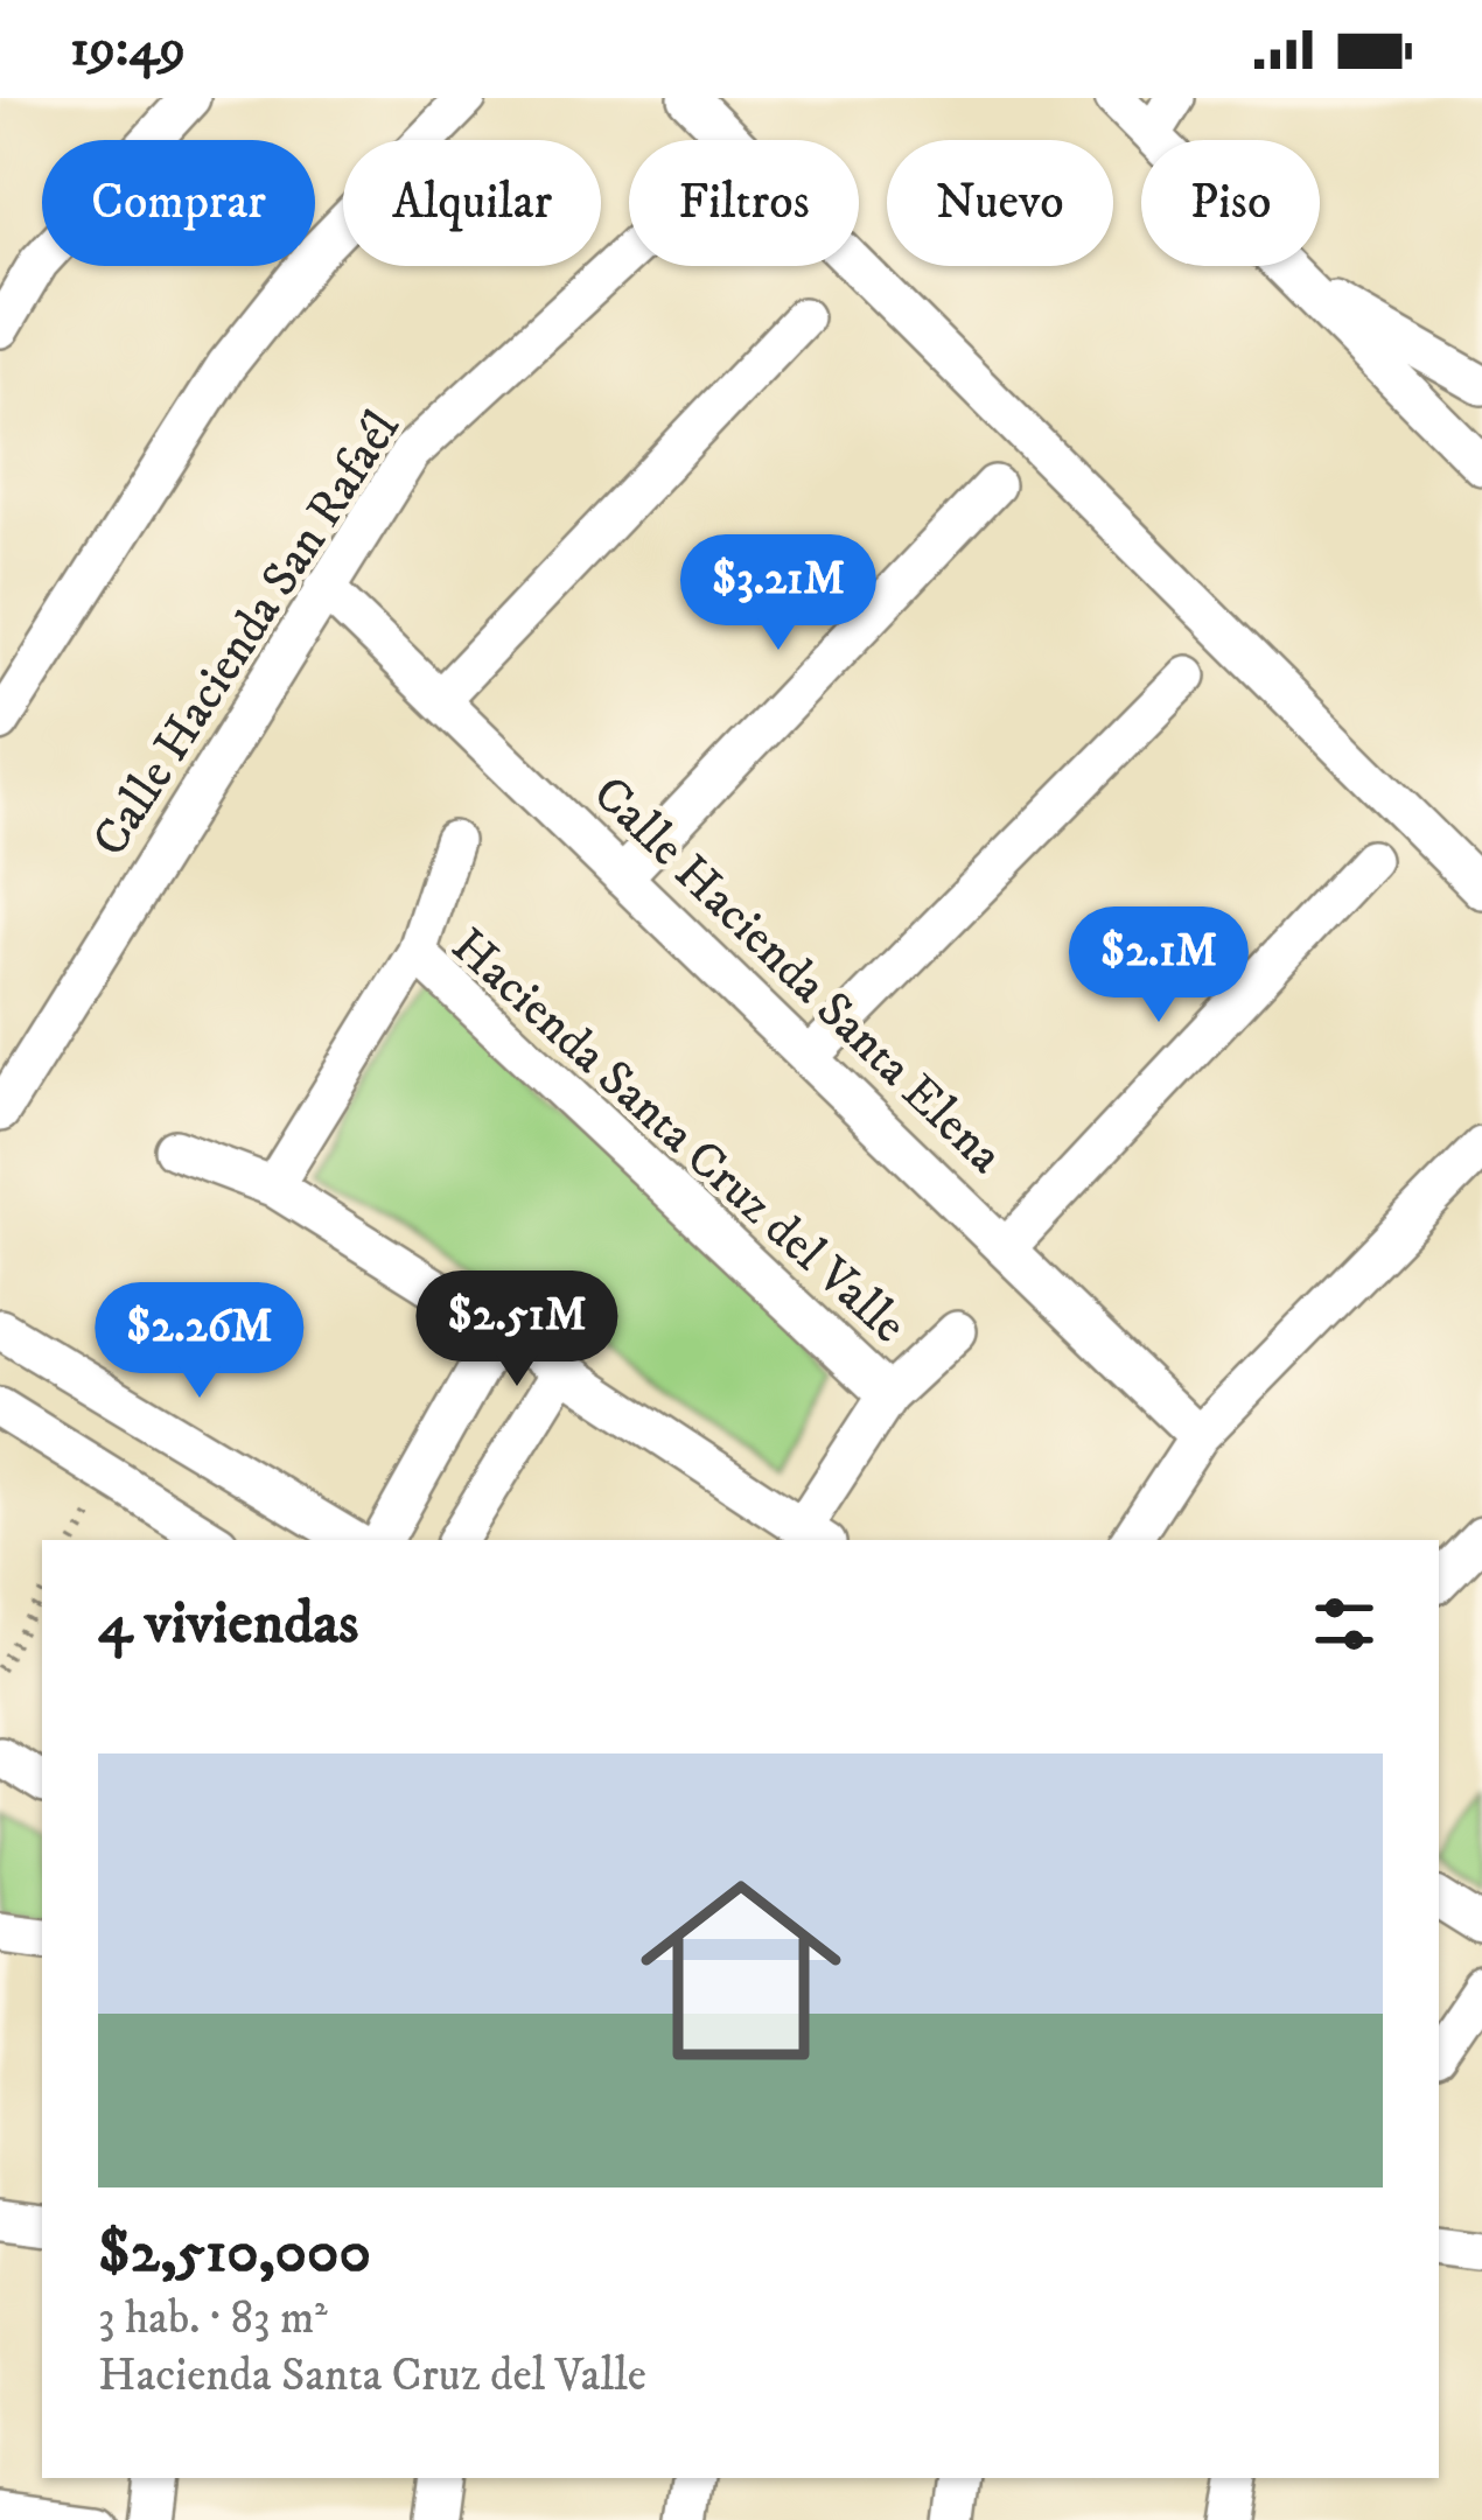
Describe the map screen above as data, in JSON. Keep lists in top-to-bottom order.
{
  "streets": {
    "street": ["Calle Hacienda San Rafaél", "Calle Hacienda Santa Elena", "Hacienda Santa Cruz del Valle"]
  },
  "crossings": [
    ["Calle Hacienda San Rafaél", "Calle Hacienda Santa Elena"]
  ],
  "page": {
    "status": "19:49",
    "chip": [
      "Comprar",
      "Alquilar",
      "Filtros",
      "Nuevo",
      "Piso"
    ],
    "price": [
      "$3.21M",
      "$2.1M",
      "$2.51M",
      "$2.26M"
    ],
    "heading": "4 viviendas",
    "list": [
      {
        "name": "$2,510,000",
        "note": "3 hab. · 83 m² · Hacienda Santa Cruz del Valle"
      }
    ]
  }
}
